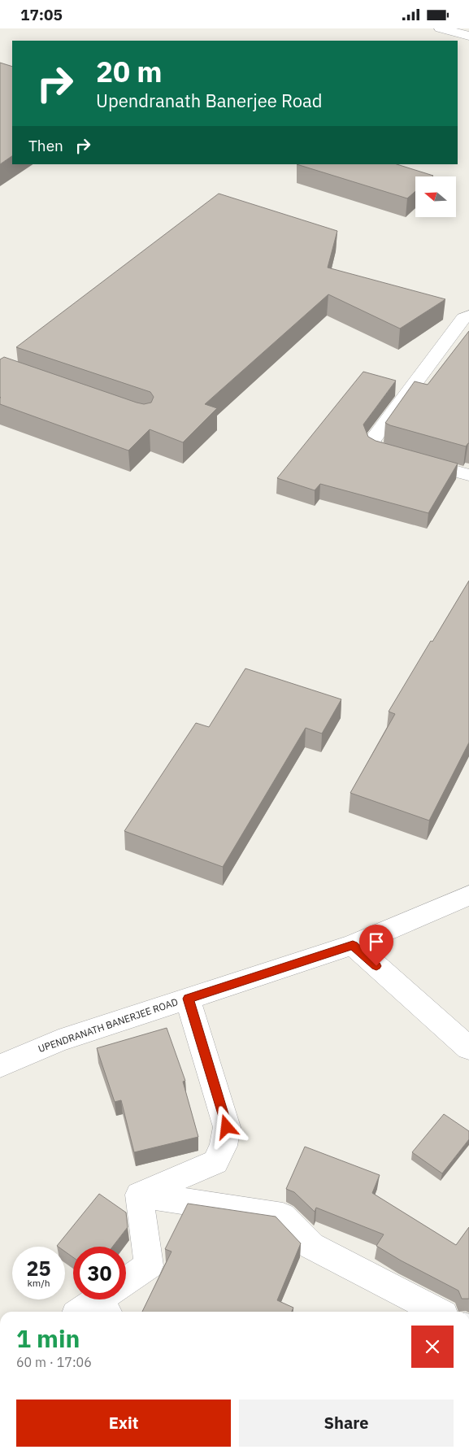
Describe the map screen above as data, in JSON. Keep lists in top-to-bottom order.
{
  "streets": {
    "street": ["UPENDRANATH BANERJEE ROAD"]
  },
  "north": "left",
  "page": {
    "status": "17:05",
    "turn": ["20 m", "Upendranath Banerjee Road"],
    "then": "Then",
    "speed": "25 km/h",
    "limit": "30",
    "heading": ["1 min", "60 m · 17:06"],
    "buttons": ["Exit", "Share"]
  }
}
